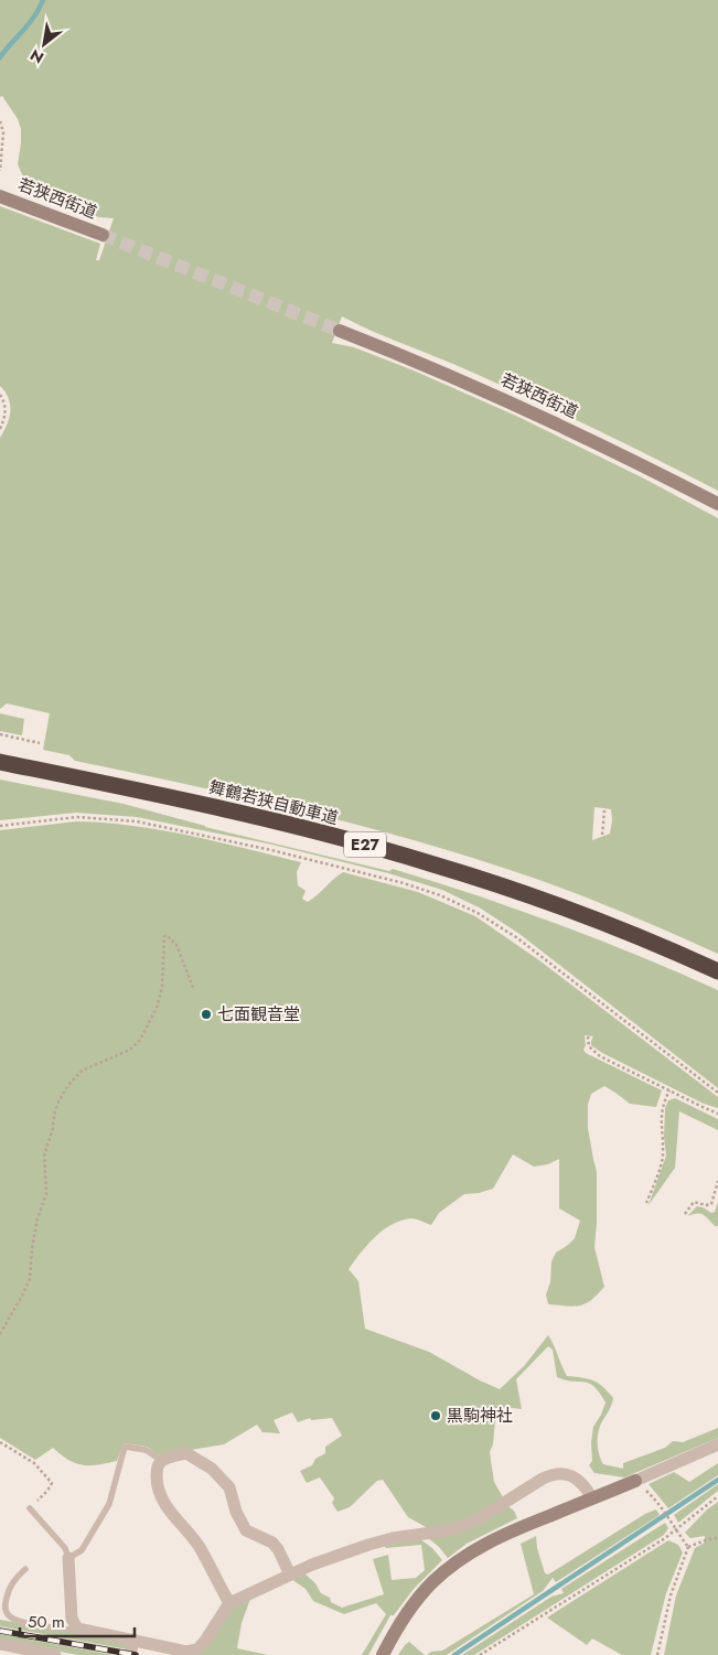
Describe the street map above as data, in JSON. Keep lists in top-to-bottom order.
{
  "streets": {
    "highway": ["舞鶴若狭自動車道", "E27"],
    "street": ["若狭西街道"]
  },
  "places": ["七面観音堂", "黒駒神社"],
  "scale_bar": "50 m",
  "north": "bottom left"
}
